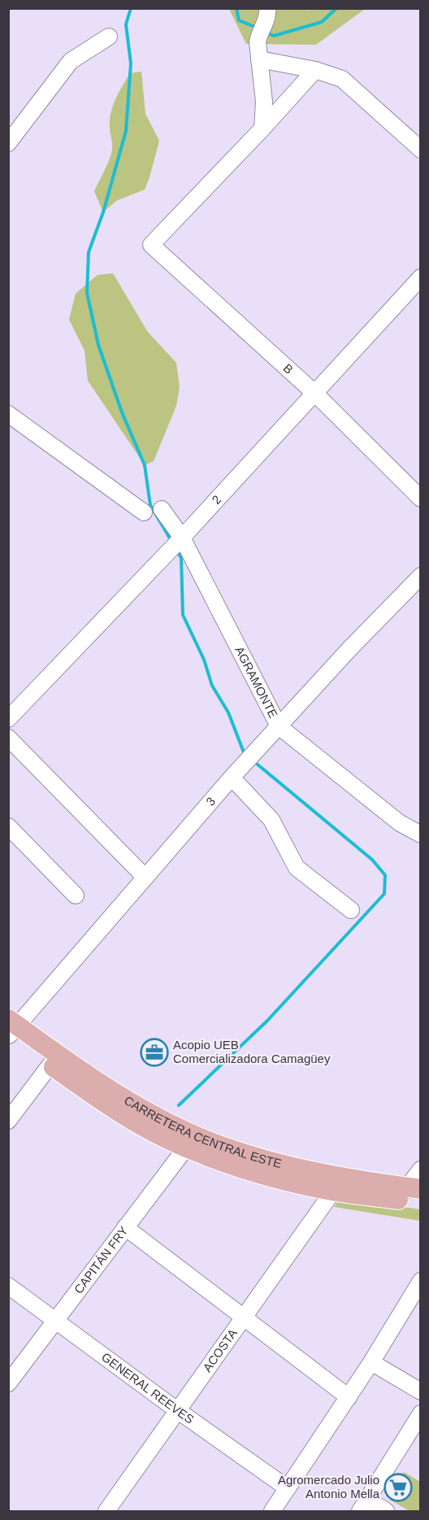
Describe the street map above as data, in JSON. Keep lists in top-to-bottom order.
{
  "streets": {
    "main road": ["CARRETERA CENTRAL ESTE"],
    "street": [
      "B",
      "2",
      "AGRAMONTE",
      "3",
      "CAPITÁN FRY",
      "ACOSTA",
      "GENERAL REEVES"
    ]
  },
  "crossings": [
    ["B", "2"],
    ["2", "AGRAMONTE"],
    ["AGRAMONTE", "3"],
    ["3", "CARRETERA CENTRAL ESTE"],
    ["CARRETERA CENTRAL ESTE", "CAPITÁN FRY"],
    ["CARRETERA CENTRAL ESTE", "ACOSTA"],
    ["CAPITÁN FRY", "GENERAL REEVES"],
    ["ACOSTA", "GENERAL REEVES"]
  ],
  "places": {
    "office": ["Acopio UEB Comercializadora Camagüey"],
    "supermarket": ["Agromercado Julio Antonio Mella"]
  }
}
